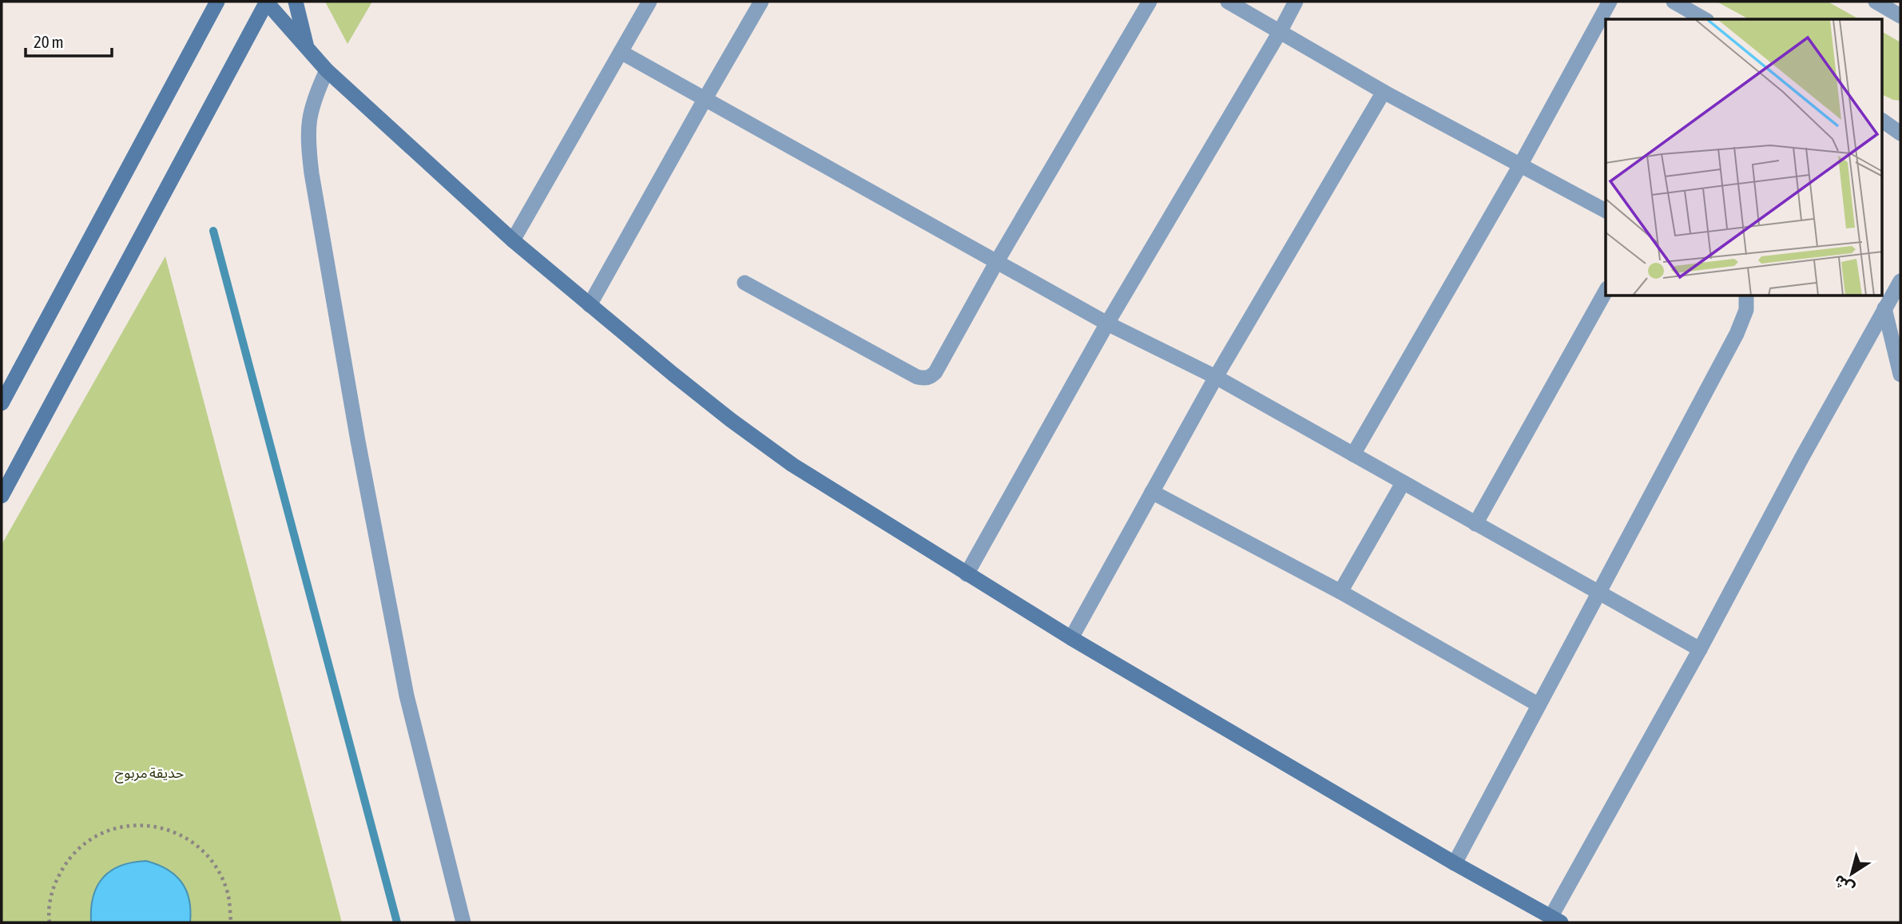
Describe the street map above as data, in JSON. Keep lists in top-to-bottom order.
{
  "parks": ["حديقة مربوح"],
  "scale_bar": "20 m",
  "north": "bottom left"
}
